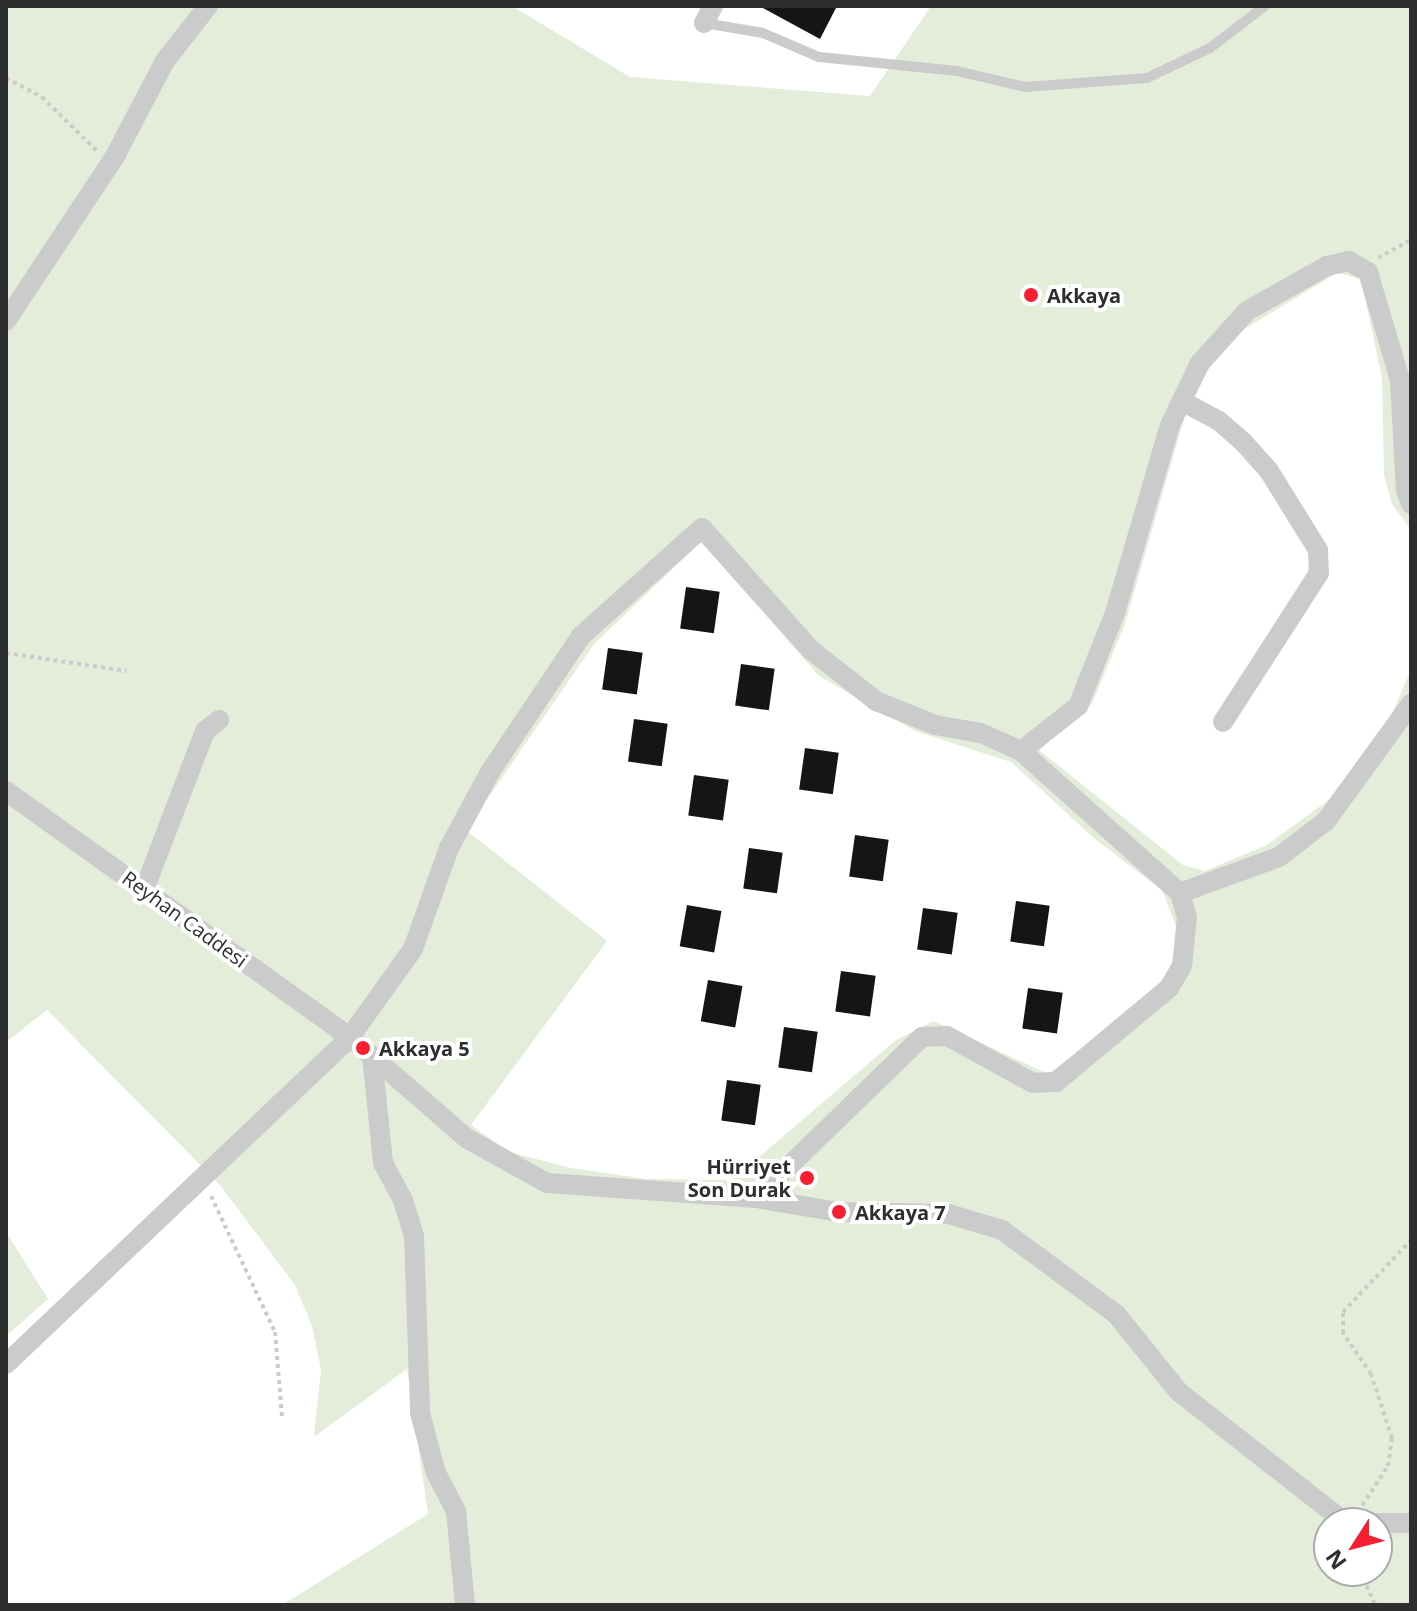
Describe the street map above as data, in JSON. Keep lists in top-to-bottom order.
{
  "streets": {
    "street": ["Reyhan Caddesi"]
  },
  "places": [
    "Akkaya",
    "Akkaya 5",
    "Hürriyet Son Durak",
    "Akkaya 7"
  ],
  "north": "bottom left"
}
